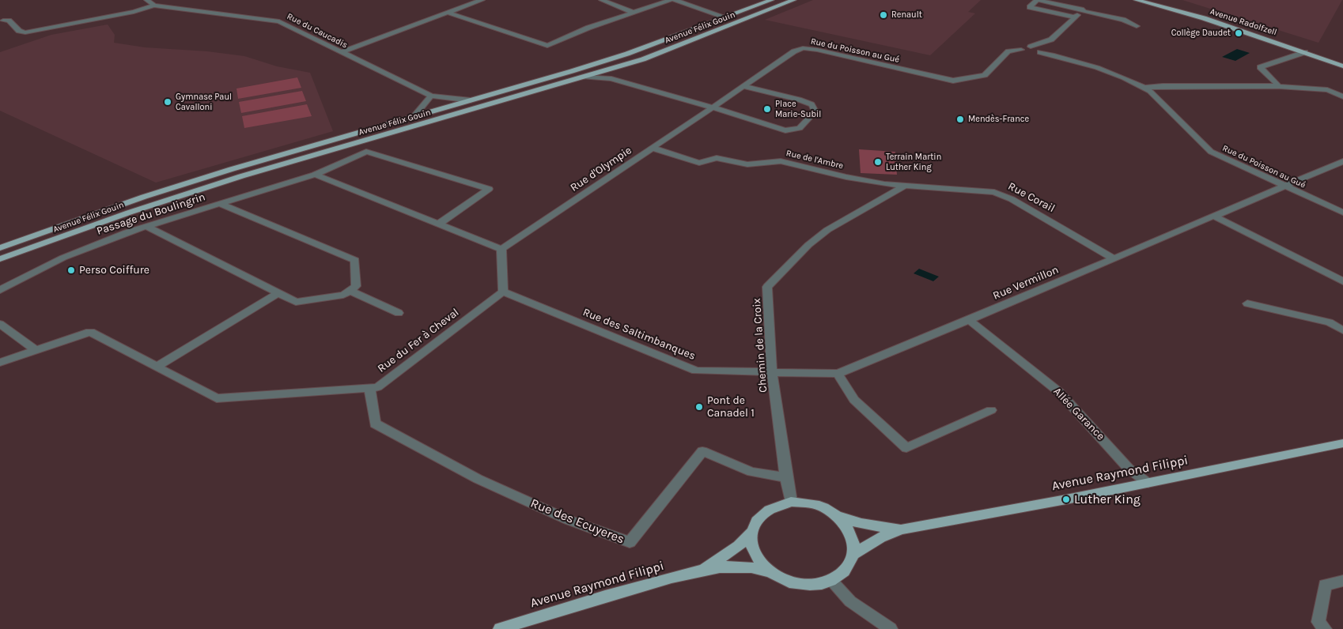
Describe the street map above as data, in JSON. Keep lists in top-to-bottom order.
{
  "streets": {
    "main road": ["Avenue Radolfzell", "Avenue Félix Gouin", "Avenue Raymond Filippi"],
    "street": [
      "Rue du Caucadis",
      "Rue du Poisson au Gué",
      "Rue de l'Ambre",
      "Rue d'Olympie",
      "Rue Corail",
      "Passage du Boulingrin",
      "Rue Vermillon",
      "Rue des Saltimbanques",
      "Rue du Fer à Cheval",
      "Chemin de la Croix",
      "Allée Garance",
      "Rue des Ecuyeres"
    ]
  },
  "crossings": [
    ["Avenue Félix Gouin", "Rue du Caucadis"],
    ["Rue du Poisson au Gué", "Rue d'Olympie"],
    ["Rue du Poisson au Gué", "Rue Vermillon"],
    ["Rue de l'Ambre", "Rue d'Olympie"],
    ["Rue de l'Ambre", "Rue Corail"],
    ["Rue de l'Ambre", "Chemin de la Croix"],
    ["Rue Corail", "Rue Vermillon"],
    ["Rue Corail", "Chemin de la Croix"],
    ["Rue Vermillon", "Rue des Saltimbanques"],
    ["Rue Vermillon", "Chemin de la Croix"],
    ["Rue Vermillon", "Allée Garance"],
    ["Rue des Saltimbanques", "Rue du Fer à Cheval"],
    ["Rue des Saltimbanques", "Chemin de la Croix"],
    ["Rue du Fer à Cheval", "Rue des Ecuyeres"],
    ["Chemin de la Croix", "Avenue Raymond Filippi"],
    ["Chemin de la Croix", "Rue des Ecuyeres"],
    ["Allée Garance", "Avenue Raymond Filippi"]
  ],
  "places": [
    "Renault",
    "Collège Daudet",
    "Gymnase Paul Cavalloni",
    "Place Marie-Subil",
    "Mendès-France",
    "Terrain Martin Luther King",
    "Perso Coiffure",
    "Pont de Canadel 1",
    "Luther King"
  ]
}
